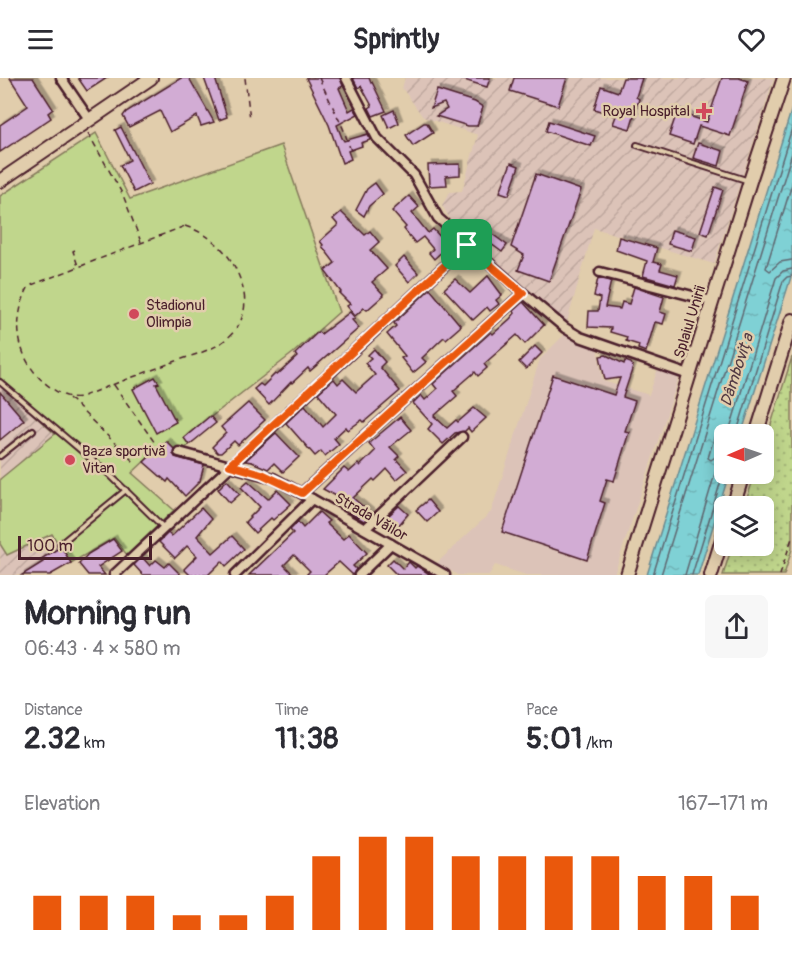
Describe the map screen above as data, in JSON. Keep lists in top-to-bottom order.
{
  "streets": {
    "main road": ["Splaiul Unirii"],
    "street": ["Strada Văilor"]
  },
  "water": ["Dâmbovița"],
  "places": {
    "health": ["Royal Hospital"],
    "other": ["Stadionul Olimpia", "Baza sportivă Vitan"]
  },
  "scale_bar": "100 m",
  "north": "left",
  "page": {
    "header": "Sprintly",
    "scale": "100 m",
    "heading": ["Morning run", "06:43 · 4 × 580 m"],
    "stats": [
      ["Distance", "2.32 km"],
      ["Time", "11:38"],
      ["Pace", "5:01 /km"]
    ],
    "chart": ["Elevation", "167–171 m"]
  }
}
